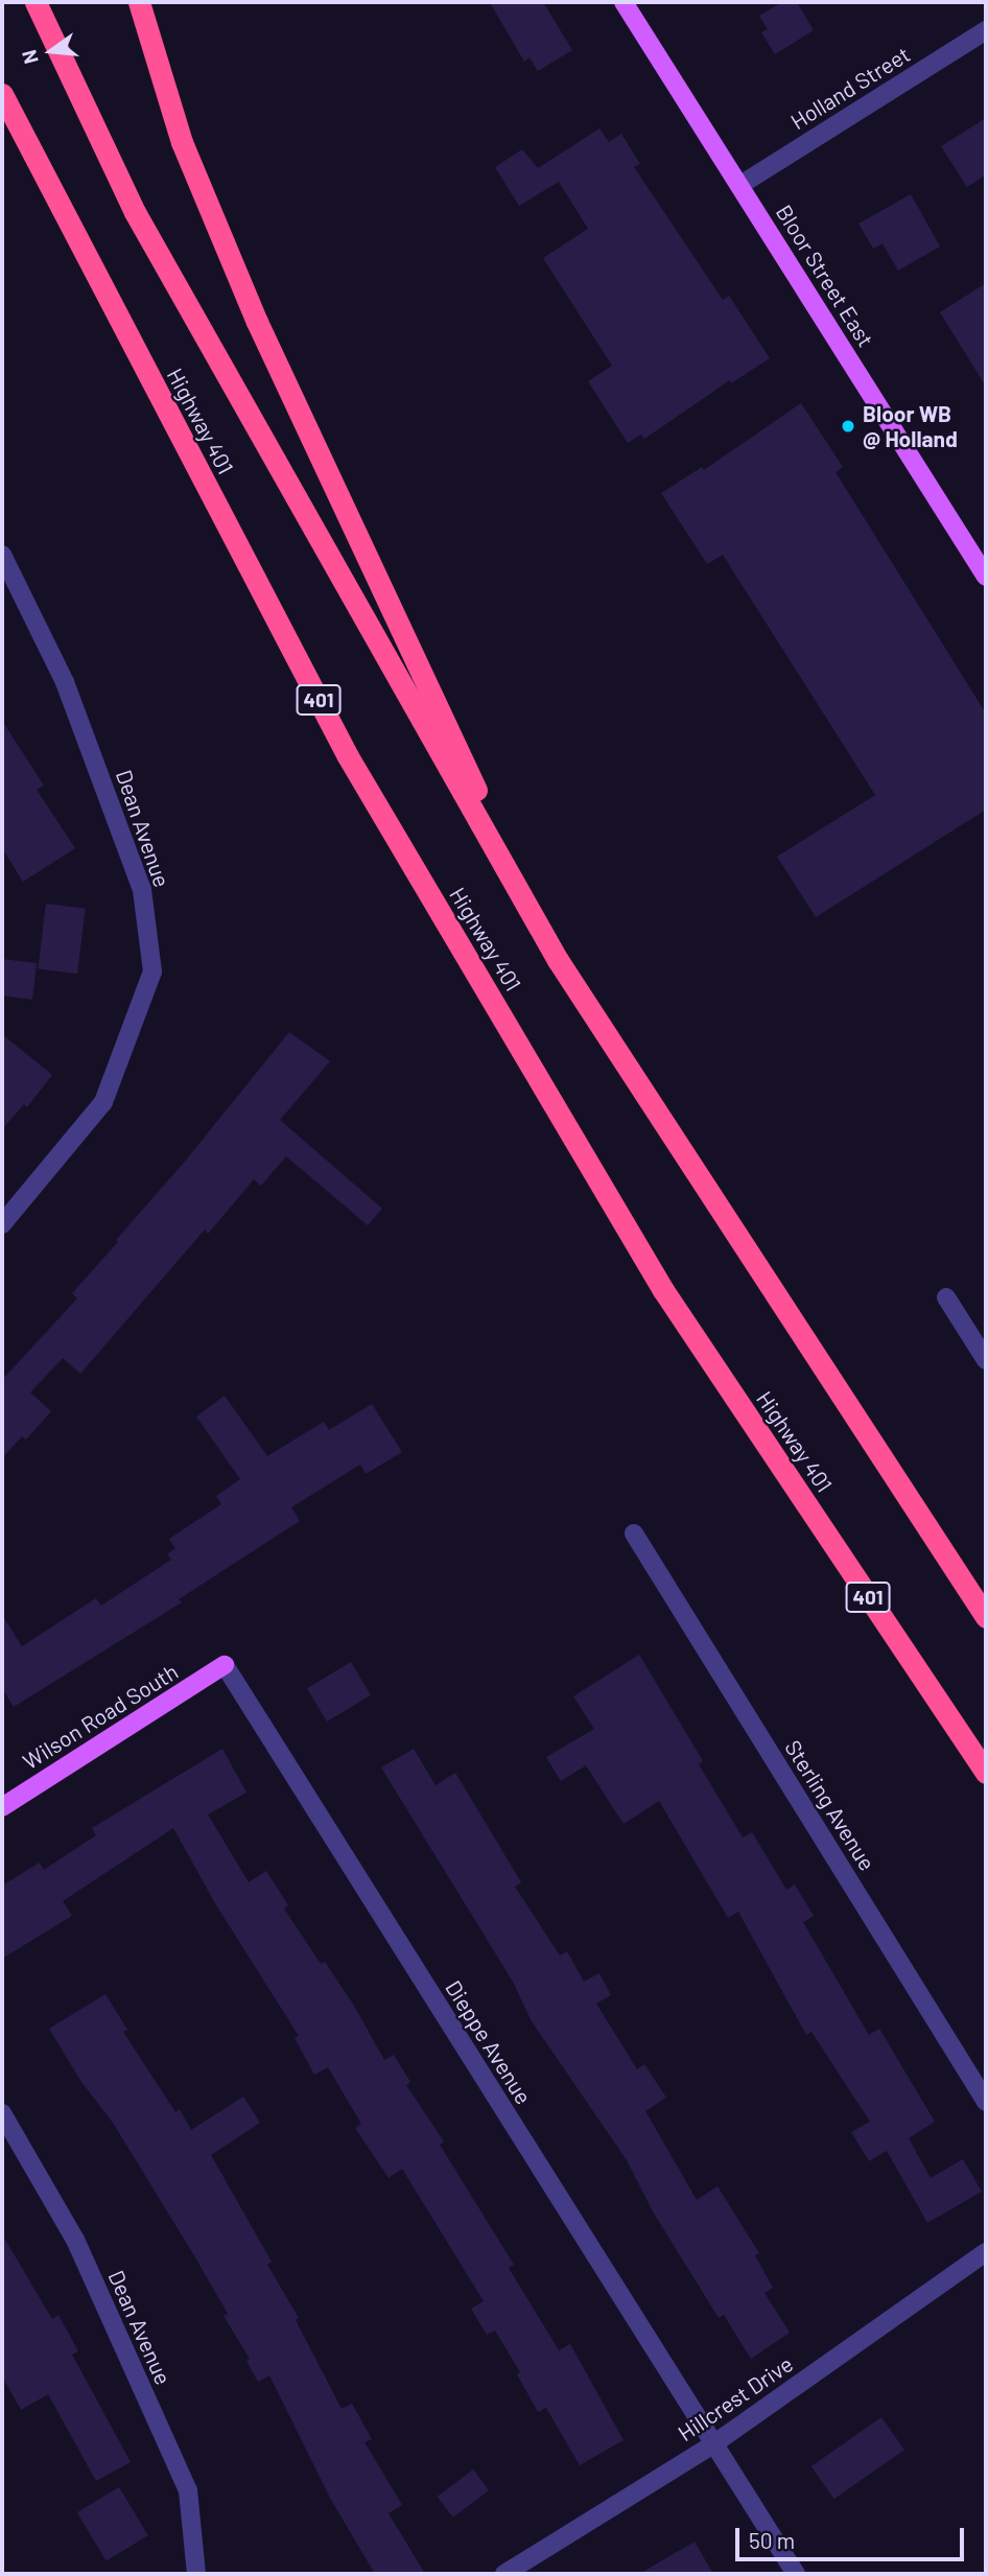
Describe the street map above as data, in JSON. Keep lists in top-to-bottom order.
{
  "streets": {
    "highway": ["Highway 401", "401"],
    "main road": ["Bloor Street East", "Wilson Road South"],
    "street": [
      "Holland Street",
      "Dean Avenue",
      "Sterling Avenue",
      "Dieppe Avenue",
      "Hillcrest Drive"
    ]
  },
  "crossings": [
    ["Holland Street", "Bloor Street East"],
    ["Wilson Road South", "Dieppe Avenue"],
    ["Dieppe Avenue", "Hillcrest Drive"]
  ],
  "places": ["Bloor WB @ Holland"],
  "scale_bar": "50 m",
  "north": "left"
}
